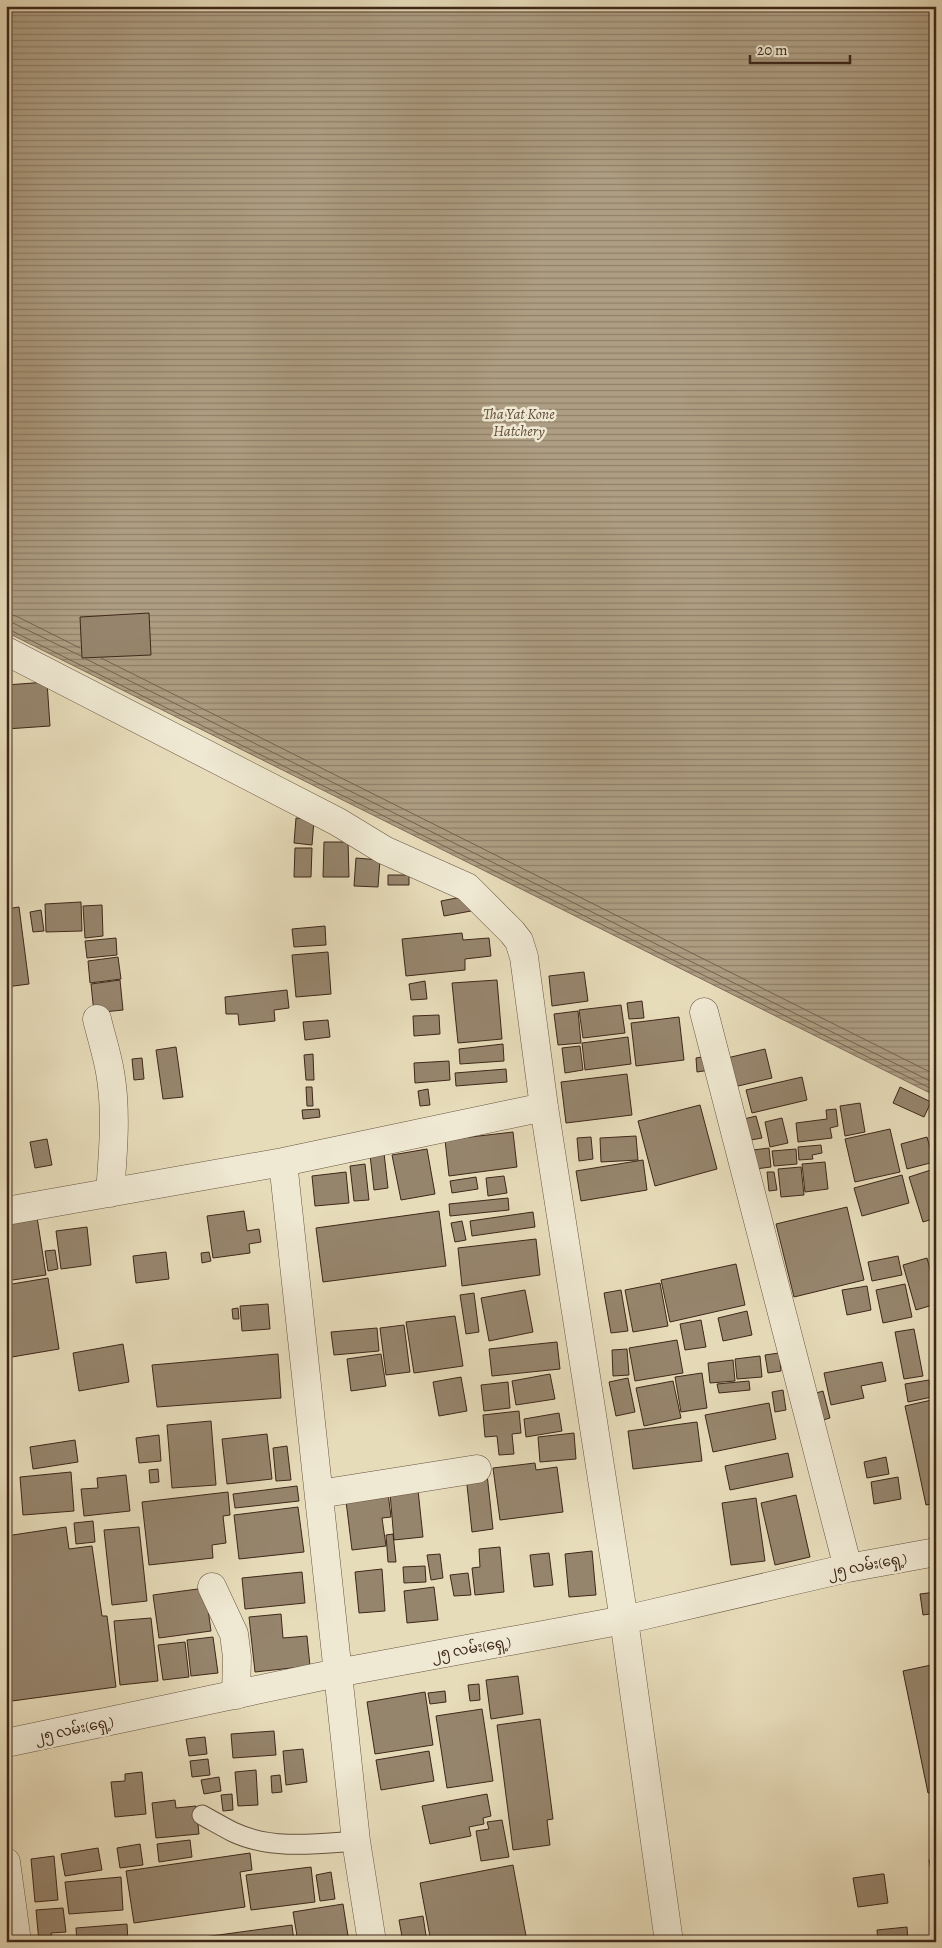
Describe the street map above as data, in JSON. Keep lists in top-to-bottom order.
{
  "streets": {
    "street": ["၂၅ လမ်း(ရှေ့)"]
  },
  "water": ["Tha Yat Kone Hatchery"],
  "scale_bar": "20 m"
}
